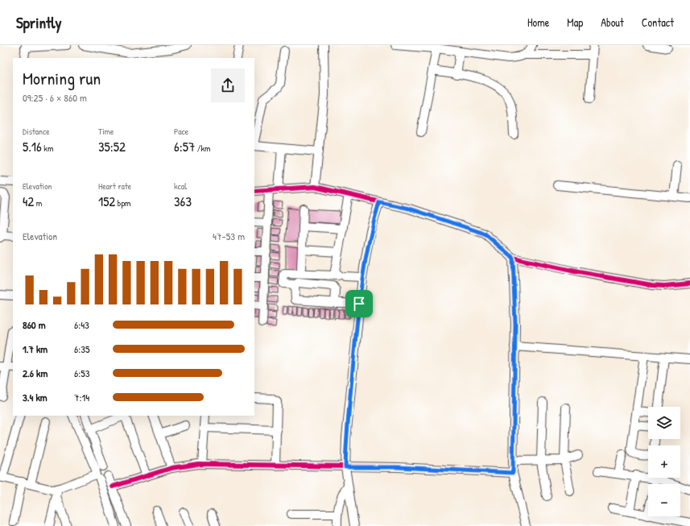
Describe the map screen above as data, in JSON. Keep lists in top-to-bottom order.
{
  "page": {
    "header": "Sprintly",
    "nav": [
      "Home",
      "Map",
      "About",
      "Contact"
    ],
    "heading": ["Morning run", "09:25 · 6 × 860 m"],
    "stats": [
      ["Distance", "5.16 km"],
      ["Time", "35:52"],
      ["Pace", "6:57 /km"],
      ["Elevation", "42 m"],
      ["Heart rate", "152 bpm"],
      ["kcal", "363"]
    ],
    "chart": ["Elevation", "47–53 m"],
    "list": [
      {
        "name": "860 m",
        "note": "6:43"
      },
      {
        "name": "1.7 km",
        "note": "6:35"
      },
      {
        "name": "2.6 km",
        "note": "6:53"
      },
      {
        "name": "3.4 km",
        "note": "7:14"
      }
    ],
    "map_buttons": ["+", "−"]
  }
}
